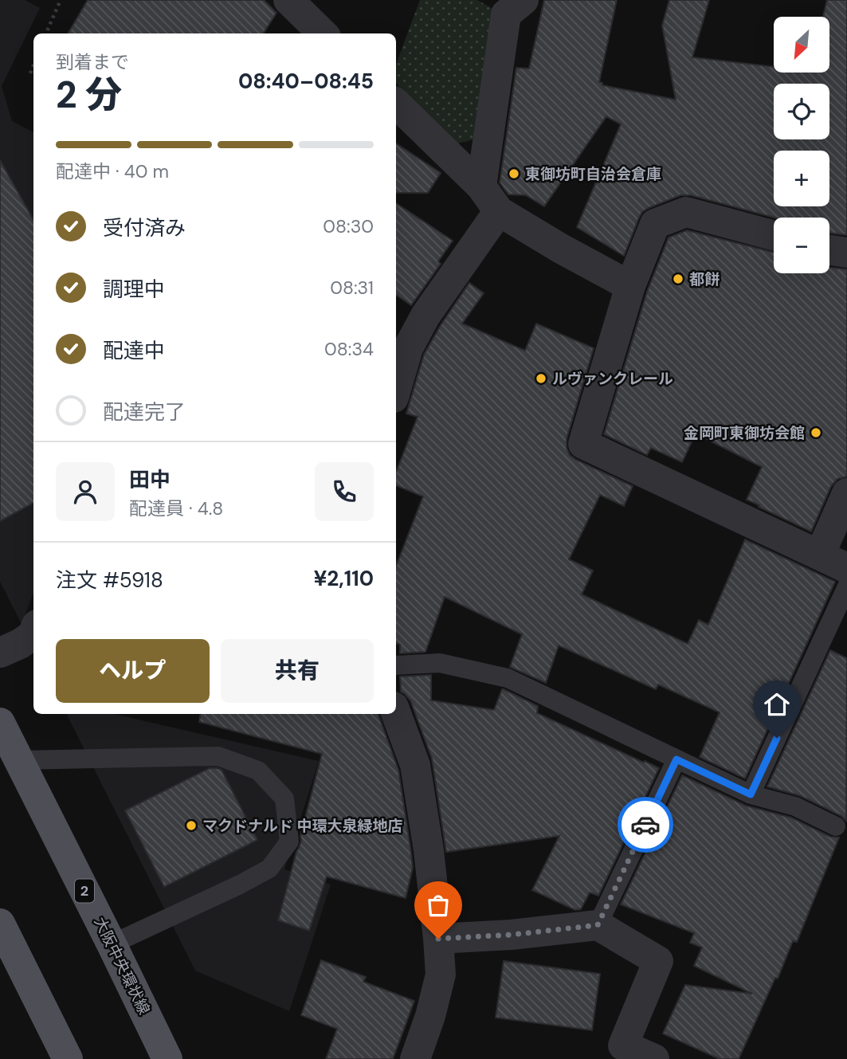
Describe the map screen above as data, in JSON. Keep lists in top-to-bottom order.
{
  "streets": {
    "main road": ["2", "大阪中央環状線"]
  },
  "places": [
    "東御坊町自治会倉庫",
    "都餅",
    "ルヴァンクレール",
    "金岡町東御坊会館",
    "マクドナルド 中環大泉緑地店"
  ],
  "north": "bottom left",
  "page": {
    "map_buttons": ["+", "−"],
    "heading": ["2 分", "到着まで", "08:40–08:45"],
    "panel": [
      "田中",
      "配達員 · 4.8",
      "注文 #5918",
      "¥2,110"
    ],
    "bar": "配達中 · 40 m",
    "list": [
      ["受付済み", "08:30"],
      ["調理中", "08:31"],
      ["配達中", "08:34"],
      "配達完了"
    ],
    "buttons": ["ヘルプ", "共有"]
  }
}
